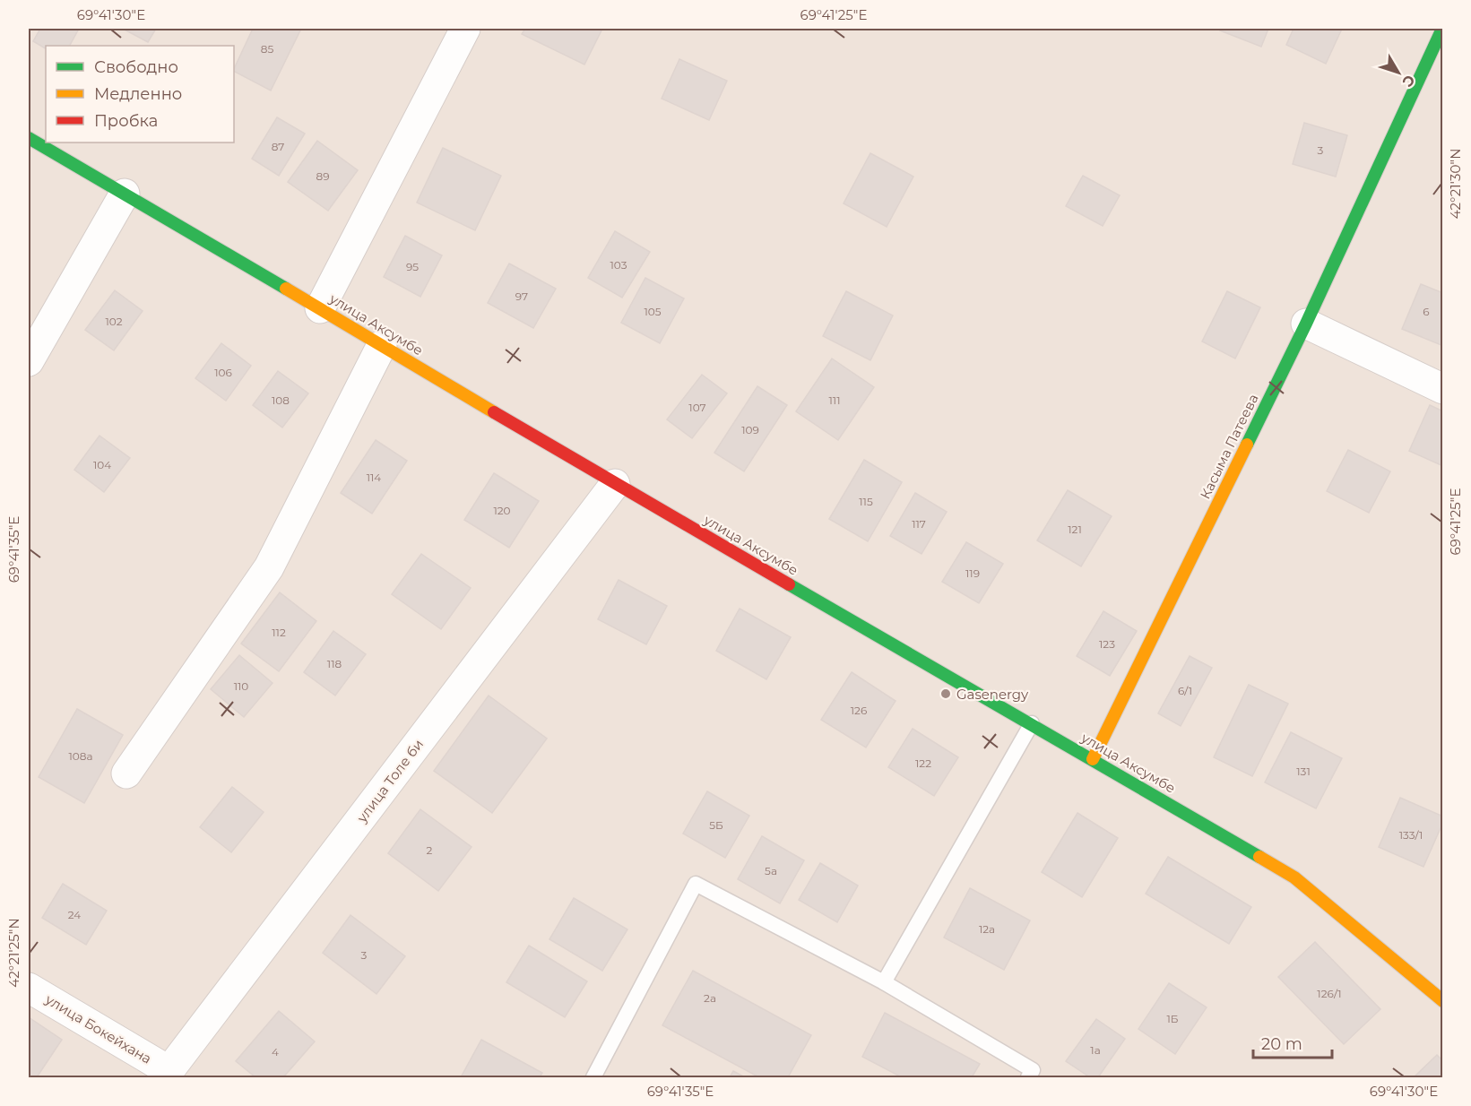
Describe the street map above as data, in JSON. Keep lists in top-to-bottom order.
{
  "streets": {
    "main road": ["улица Аксумбе", "Касыма Патеева"],
    "street": ["улица Толе би", "улица Бокейхана"]
  },
  "crossings": [
    ["улица Аксумбе", "Касыма Патеева"],
    ["улица Аксумбе", "улица Толе би"],
    ["улица Толе би", "улица Бокейхана"]
  ],
  "places": ["Gasenergy"],
  "house_numbers": [
    "85",
    "87",
    "3",
    "89",
    "103",
    "95",
    "97",
    "105",
    "6",
    "102",
    "106",
    "108",
    "111",
    "107",
    "109",
    "104",
    "114",
    "115",
    "120",
    "117",
    "121",
    "119",
    "112",
    "123",
    "118",
    "110",
    "6/1",
    "126",
    "108а",
    "122",
    "131",
    "5Б",
    "133/1",
    "2",
    "5а",
    "24",
    "12а",
    "3",
    "126/1",
    "2а",
    "1Б",
    "1а",
    "4"
  ],
  "legend": ["Свободно", "Медленно", "Пробка"],
  "scale_bar": "20 m",
  "north": "bottom right",
  "coordinates": [
    "69°41'30\"E",
    "69°41'25\"E",
    "42°21'30\"N",
    "69°41'35\"E",
    "42°21'25\"N"
  ]
}
